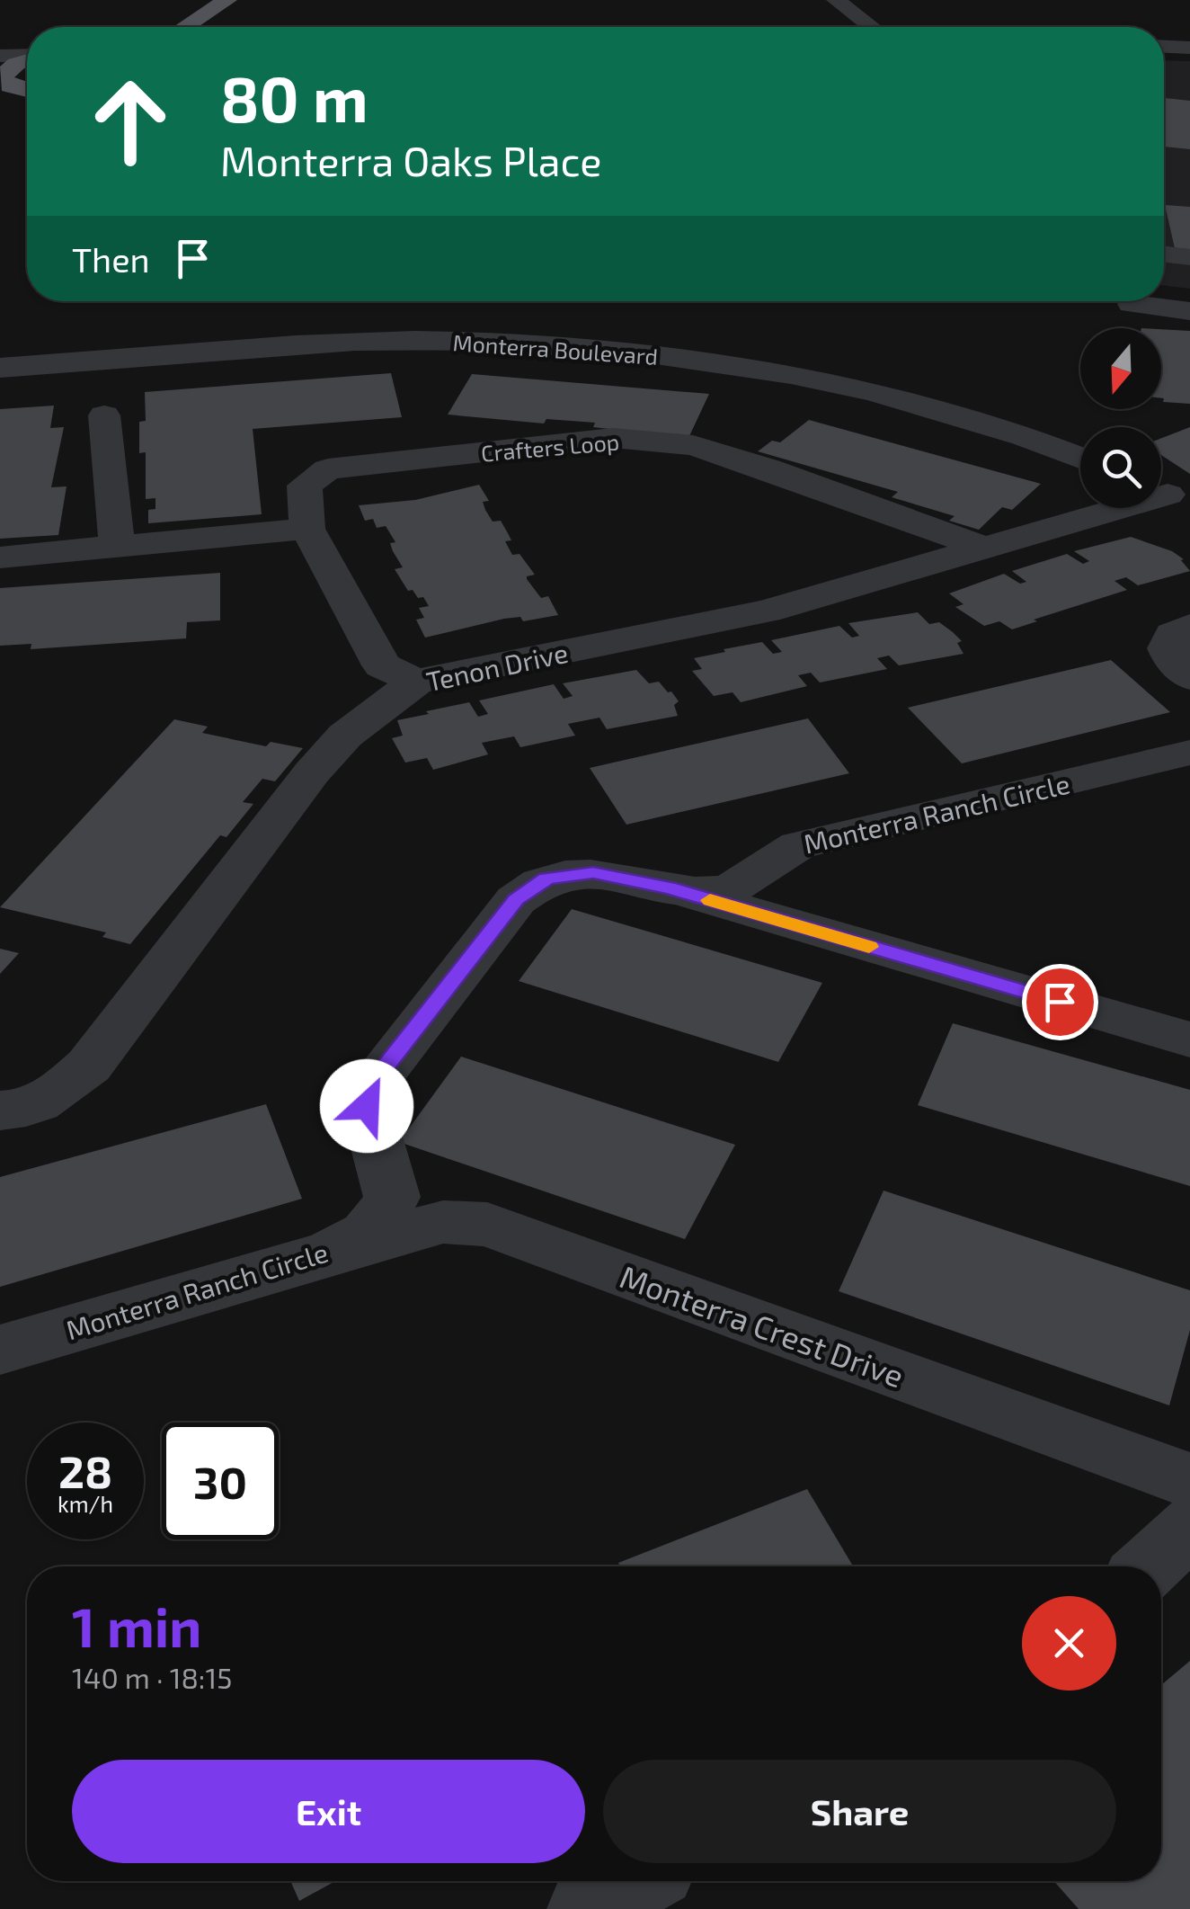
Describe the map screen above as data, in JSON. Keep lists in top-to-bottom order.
{
  "streets": {
    "street": [
      "Monterra Boulevard",
      "Crafters Loop",
      "Tenon Drive",
      "Monterra Ranch Circle",
      "Monterra Crest Drive"
    ]
  },
  "crossings": [
    ["Crafters Loop", "Tenon Drive"],
    ["Monterra Ranch Circle", "Monterra Crest Drive"]
  ],
  "north": "bottom",
  "page": {
    "turn": ["80 m", "Monterra Oaks Place"],
    "then": "Then",
    "speed": "28 km/h",
    "limit": "30",
    "heading": ["1 min", "140 m · 18:15"],
    "buttons": ["Exit", "Share"]
  }
}
